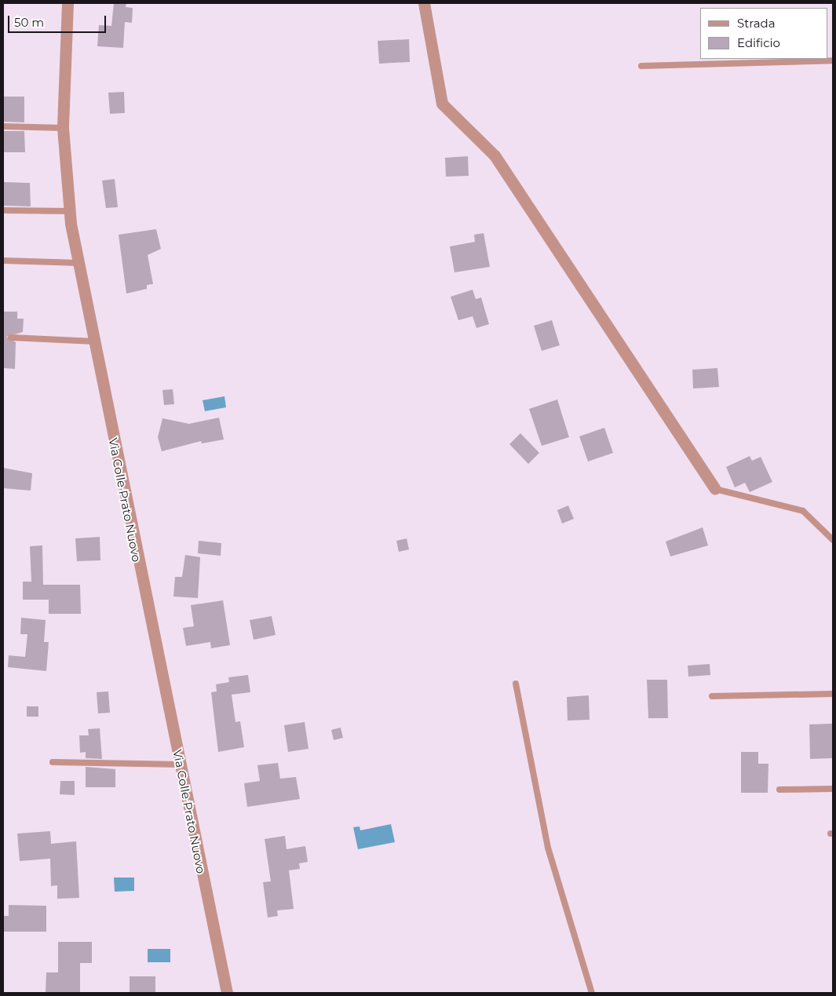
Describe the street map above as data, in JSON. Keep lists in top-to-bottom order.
{
  "streets": {
    "street": ["Via Colle Prato Nuovo"]
  },
  "legend": ["Strada", "Edificio"],
  "scale_bar": "50 m"
}
